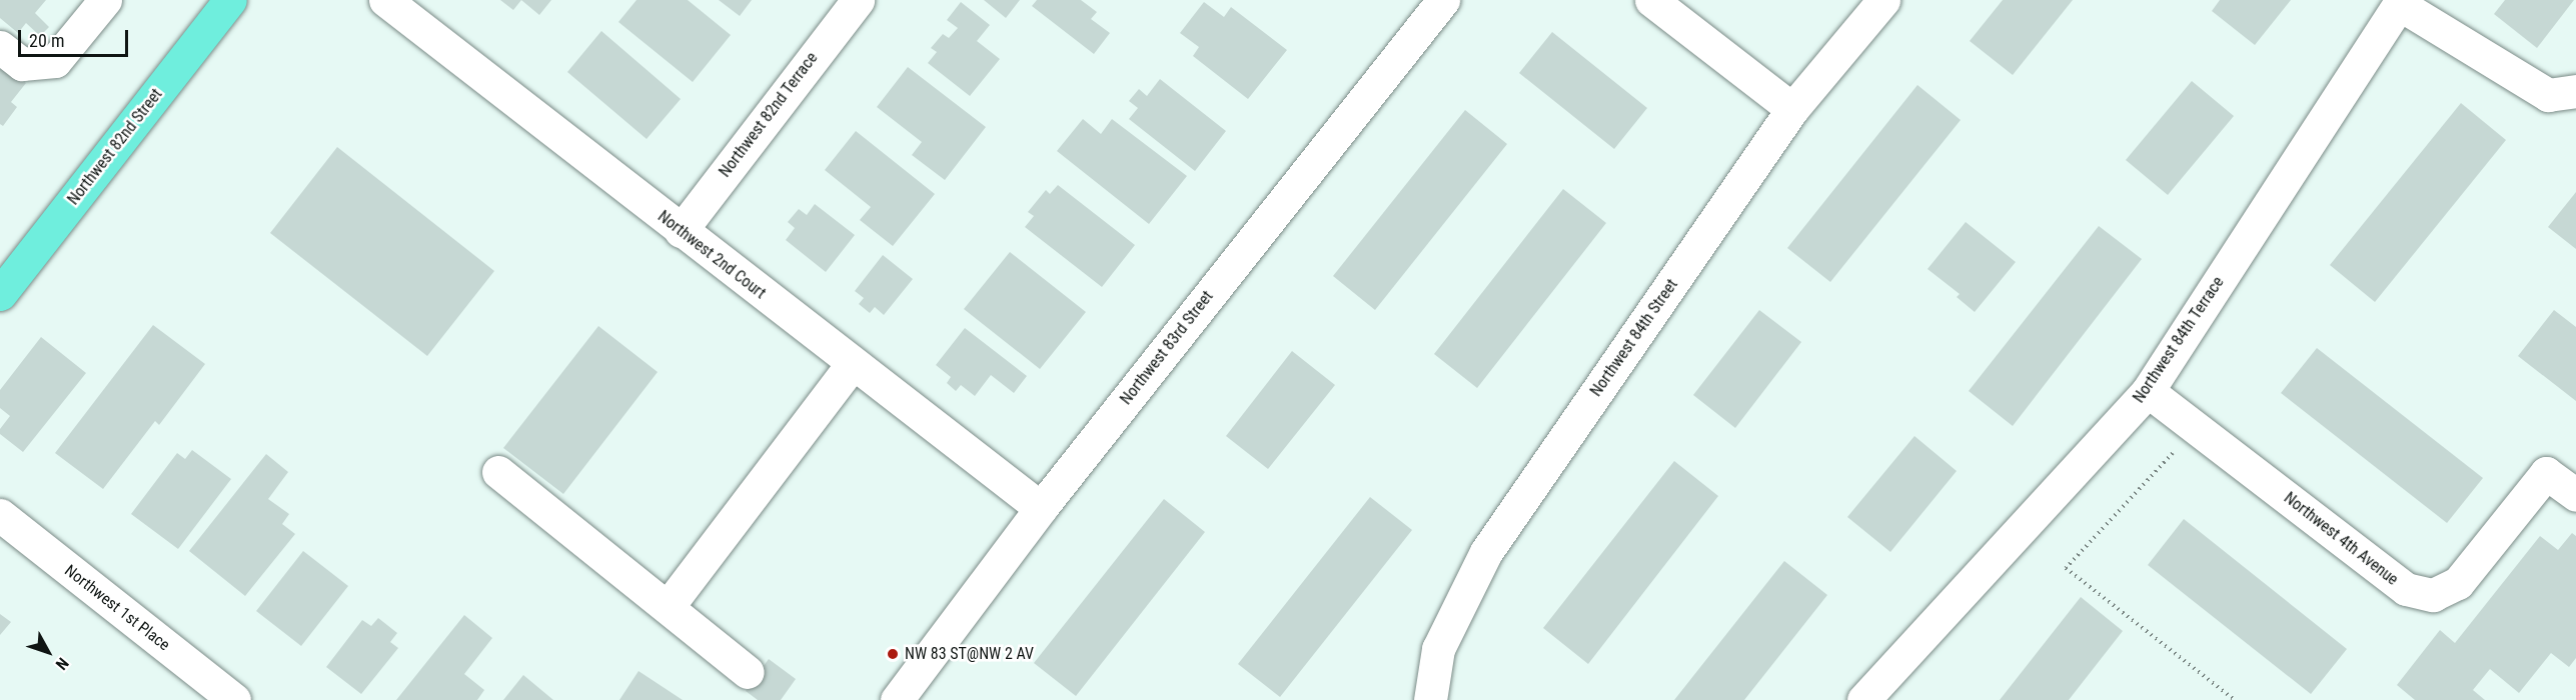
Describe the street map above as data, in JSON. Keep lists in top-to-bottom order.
{
  "streets": {
    "main road": ["Northwest 82nd Street"],
    "street": [
      "Northwest 82nd Terrace",
      "Northwest 2nd Court",
      "Northwest 84th Street",
      "Northwest 84th Terrace",
      "Northwest 83rd Street",
      "Northwest 4th Avenue",
      "Northwest 1st Place"
    ]
  },
  "crossings": [
    ["Northwest 82nd Terrace", "Northwest 2nd Court"],
    ["Northwest 2nd Court", "Northwest 83rd Street"],
    ["Northwest 84th Terrace", "Northwest 4th Avenue"]
  ],
  "places": ["NW 83 ST@NW 2 AV"],
  "scale_bar": "20 m",
  "north": "bottom right"
}
